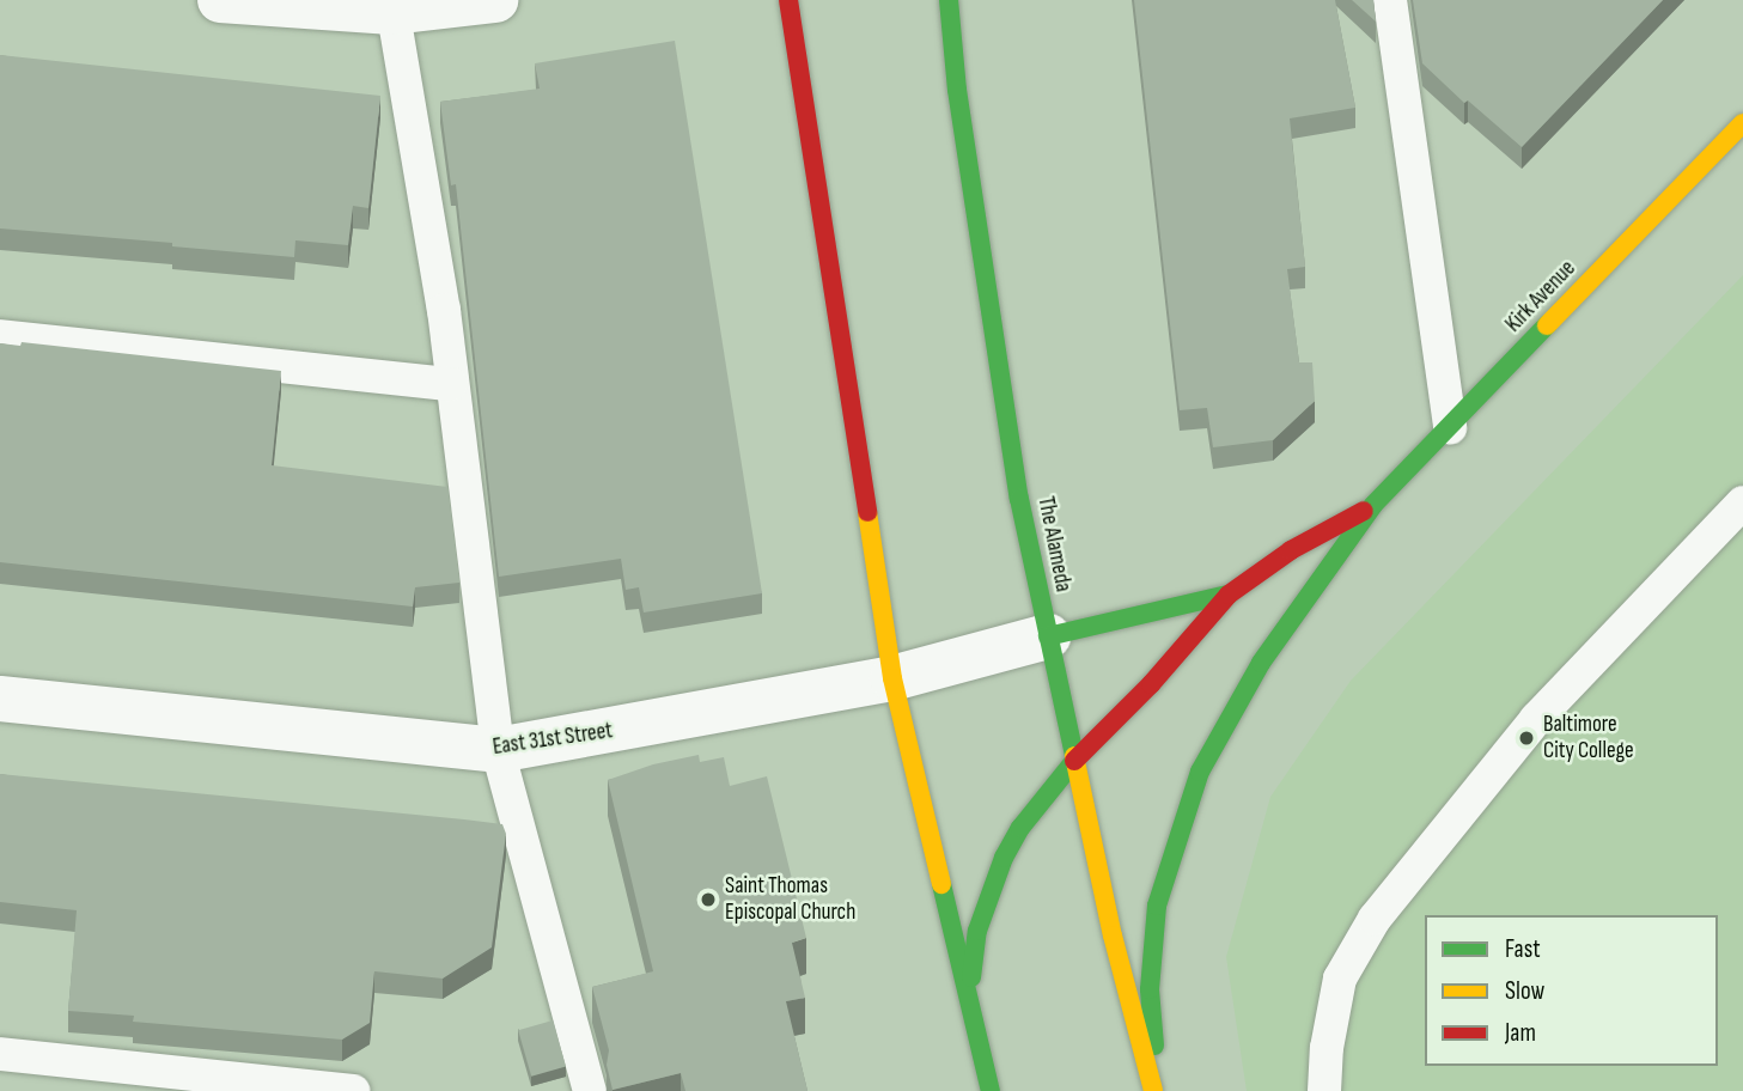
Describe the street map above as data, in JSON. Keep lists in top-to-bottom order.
{
  "streets": {
    "main road": ["Kirk Avenue", "The Alameda"],
    "street": ["East 31st Street"]
  },
  "crossings": [
    ["Kirk Avenue", "The Alameda"],
    ["Kirk Avenue", "East 31st Street"],
    ["The Alameda", "East 31st Street"]
  ],
  "places": ["Baltimore City College", "Saint Thomas Episcopal Church"],
  "legend": ["Fast", "Slow", "Jam"]
}
